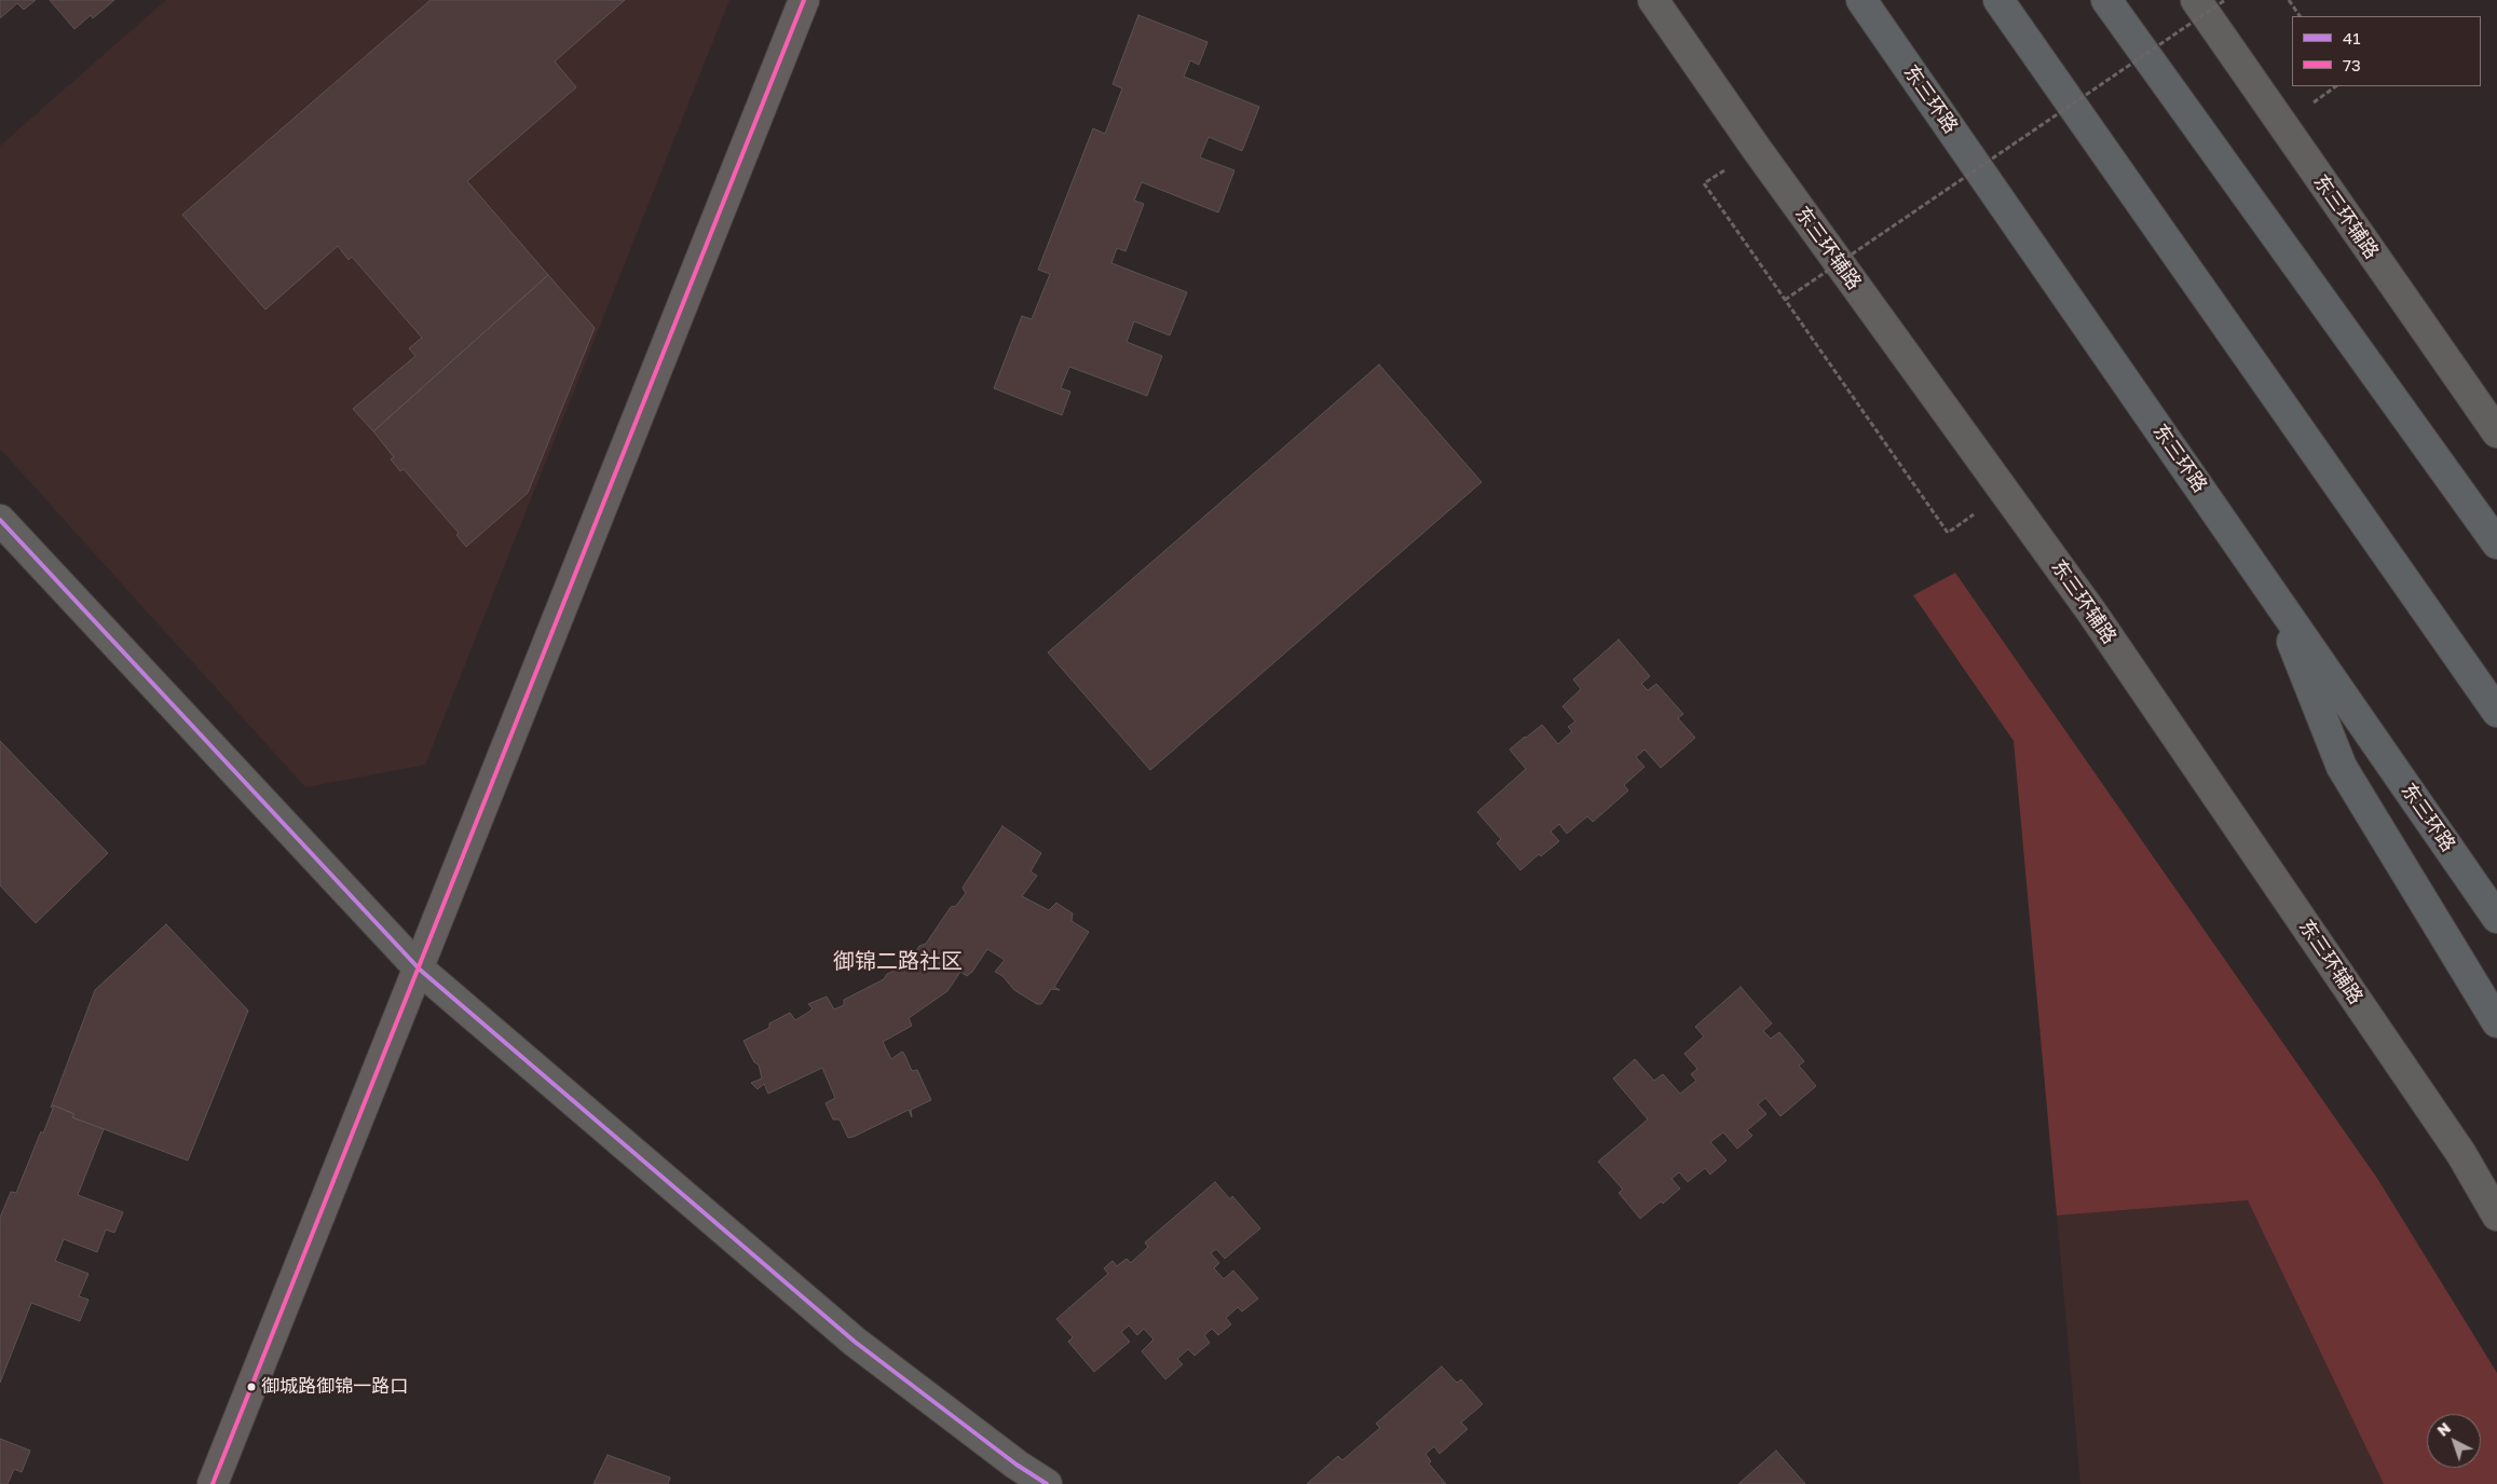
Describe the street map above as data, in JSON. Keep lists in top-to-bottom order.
{
  "streets": {
    "highway": ["东三环路"],
    "main road": ["东三环辅路"]
  },
  "districts": ["御锦二路社区"],
  "places": ["御城路御锦一路口"],
  "lines": ["transit line 73", "transit line 41"],
  "legend": ["41", "73"],
  "north": "top left"
}
